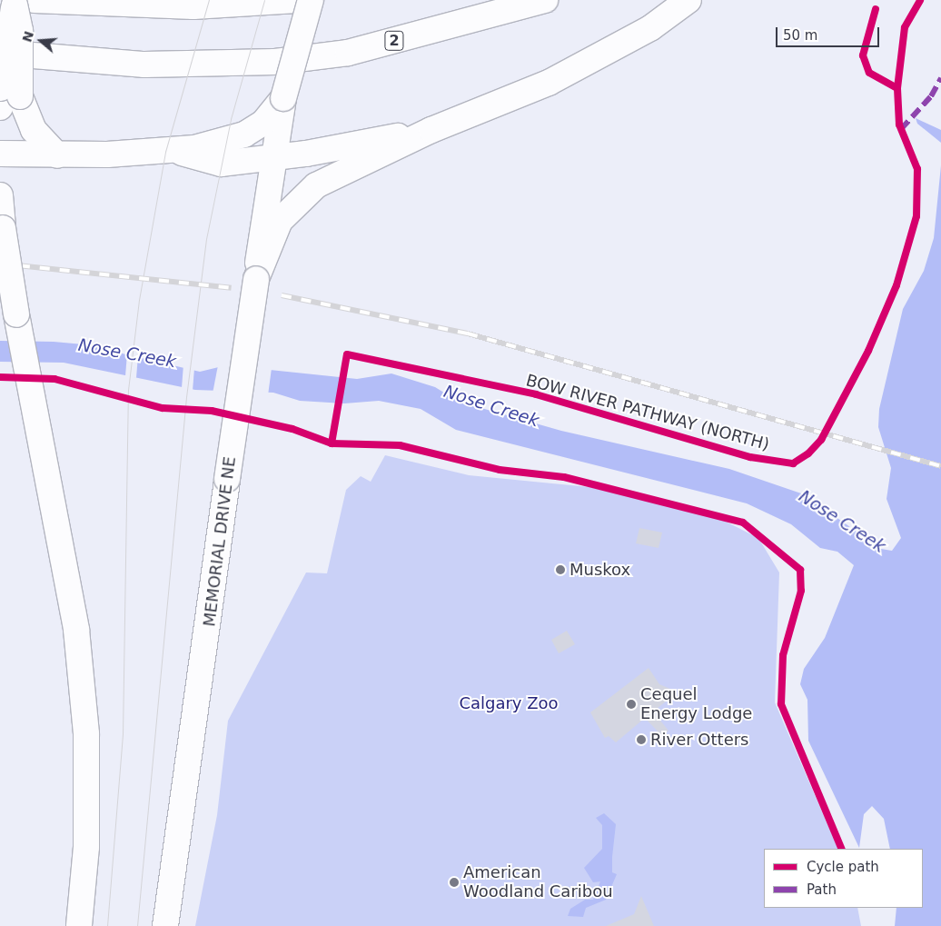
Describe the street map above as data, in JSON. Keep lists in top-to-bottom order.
{
  "streets": {
    "highway": ["2", "MEMORIAL DRIVE NE"],
    "cycle path": ["BOW RIVER PATHWAY (NORTH)"]
  },
  "water": ["Nose Creek"],
  "parks": ["Calgary Zoo"],
  "places": [
    "Muskox",
    "Cequel Energy Lodge",
    "River Otters",
    "American Woodland Caribou"
  ],
  "legend": ["Cycle path", "Path"],
  "scale_bar": "50 m",
  "north": "left"
}
